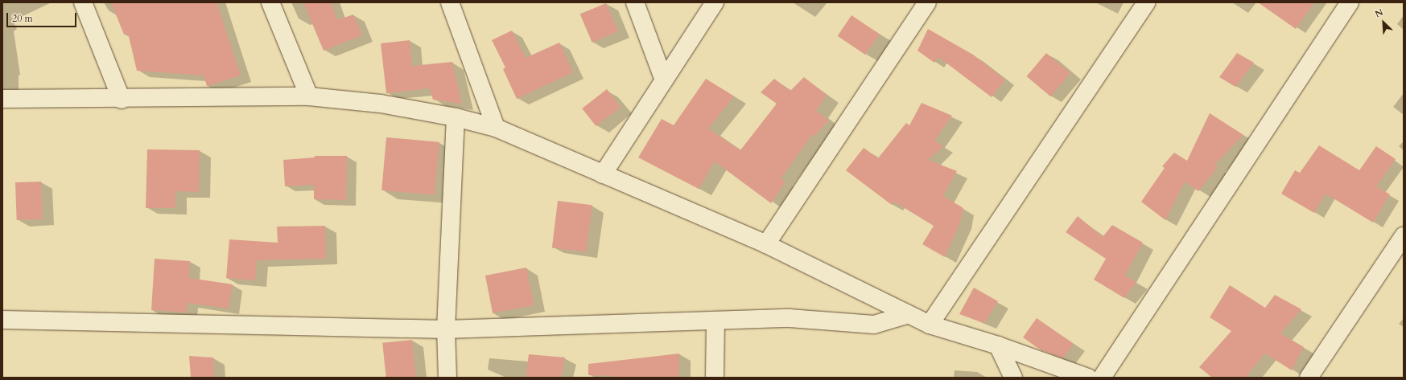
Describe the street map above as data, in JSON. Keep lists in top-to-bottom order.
{
  "scale_bar": "20 m",
  "north": "top left"
}
